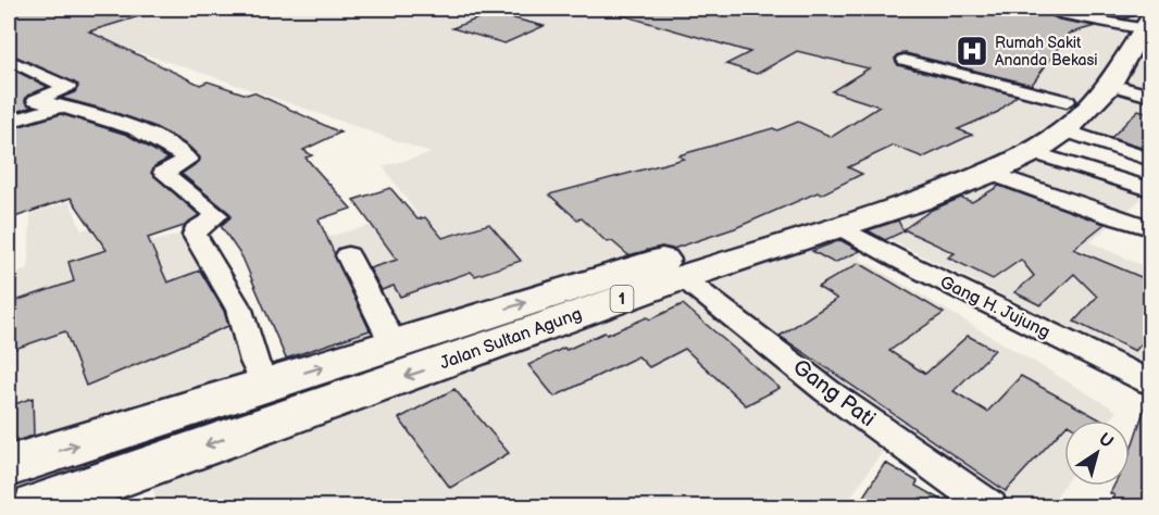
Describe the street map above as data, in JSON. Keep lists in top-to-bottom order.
{
  "streets": {
    "highway": ["1", "Jalan Sultan Agung"],
    "street": ["Gang H. Jujung", "Gang Pati"]
  },
  "crossings": [
    ["Gang H. Jujung", "Jalan Sultan Agung"],
    ["Jalan Sultan Agung", "Gang Pati"]
  ],
  "places": {
    "hospital": ["Rumah Sakit Ananda Bekasi"]
  },
  "north": "top right"
}
